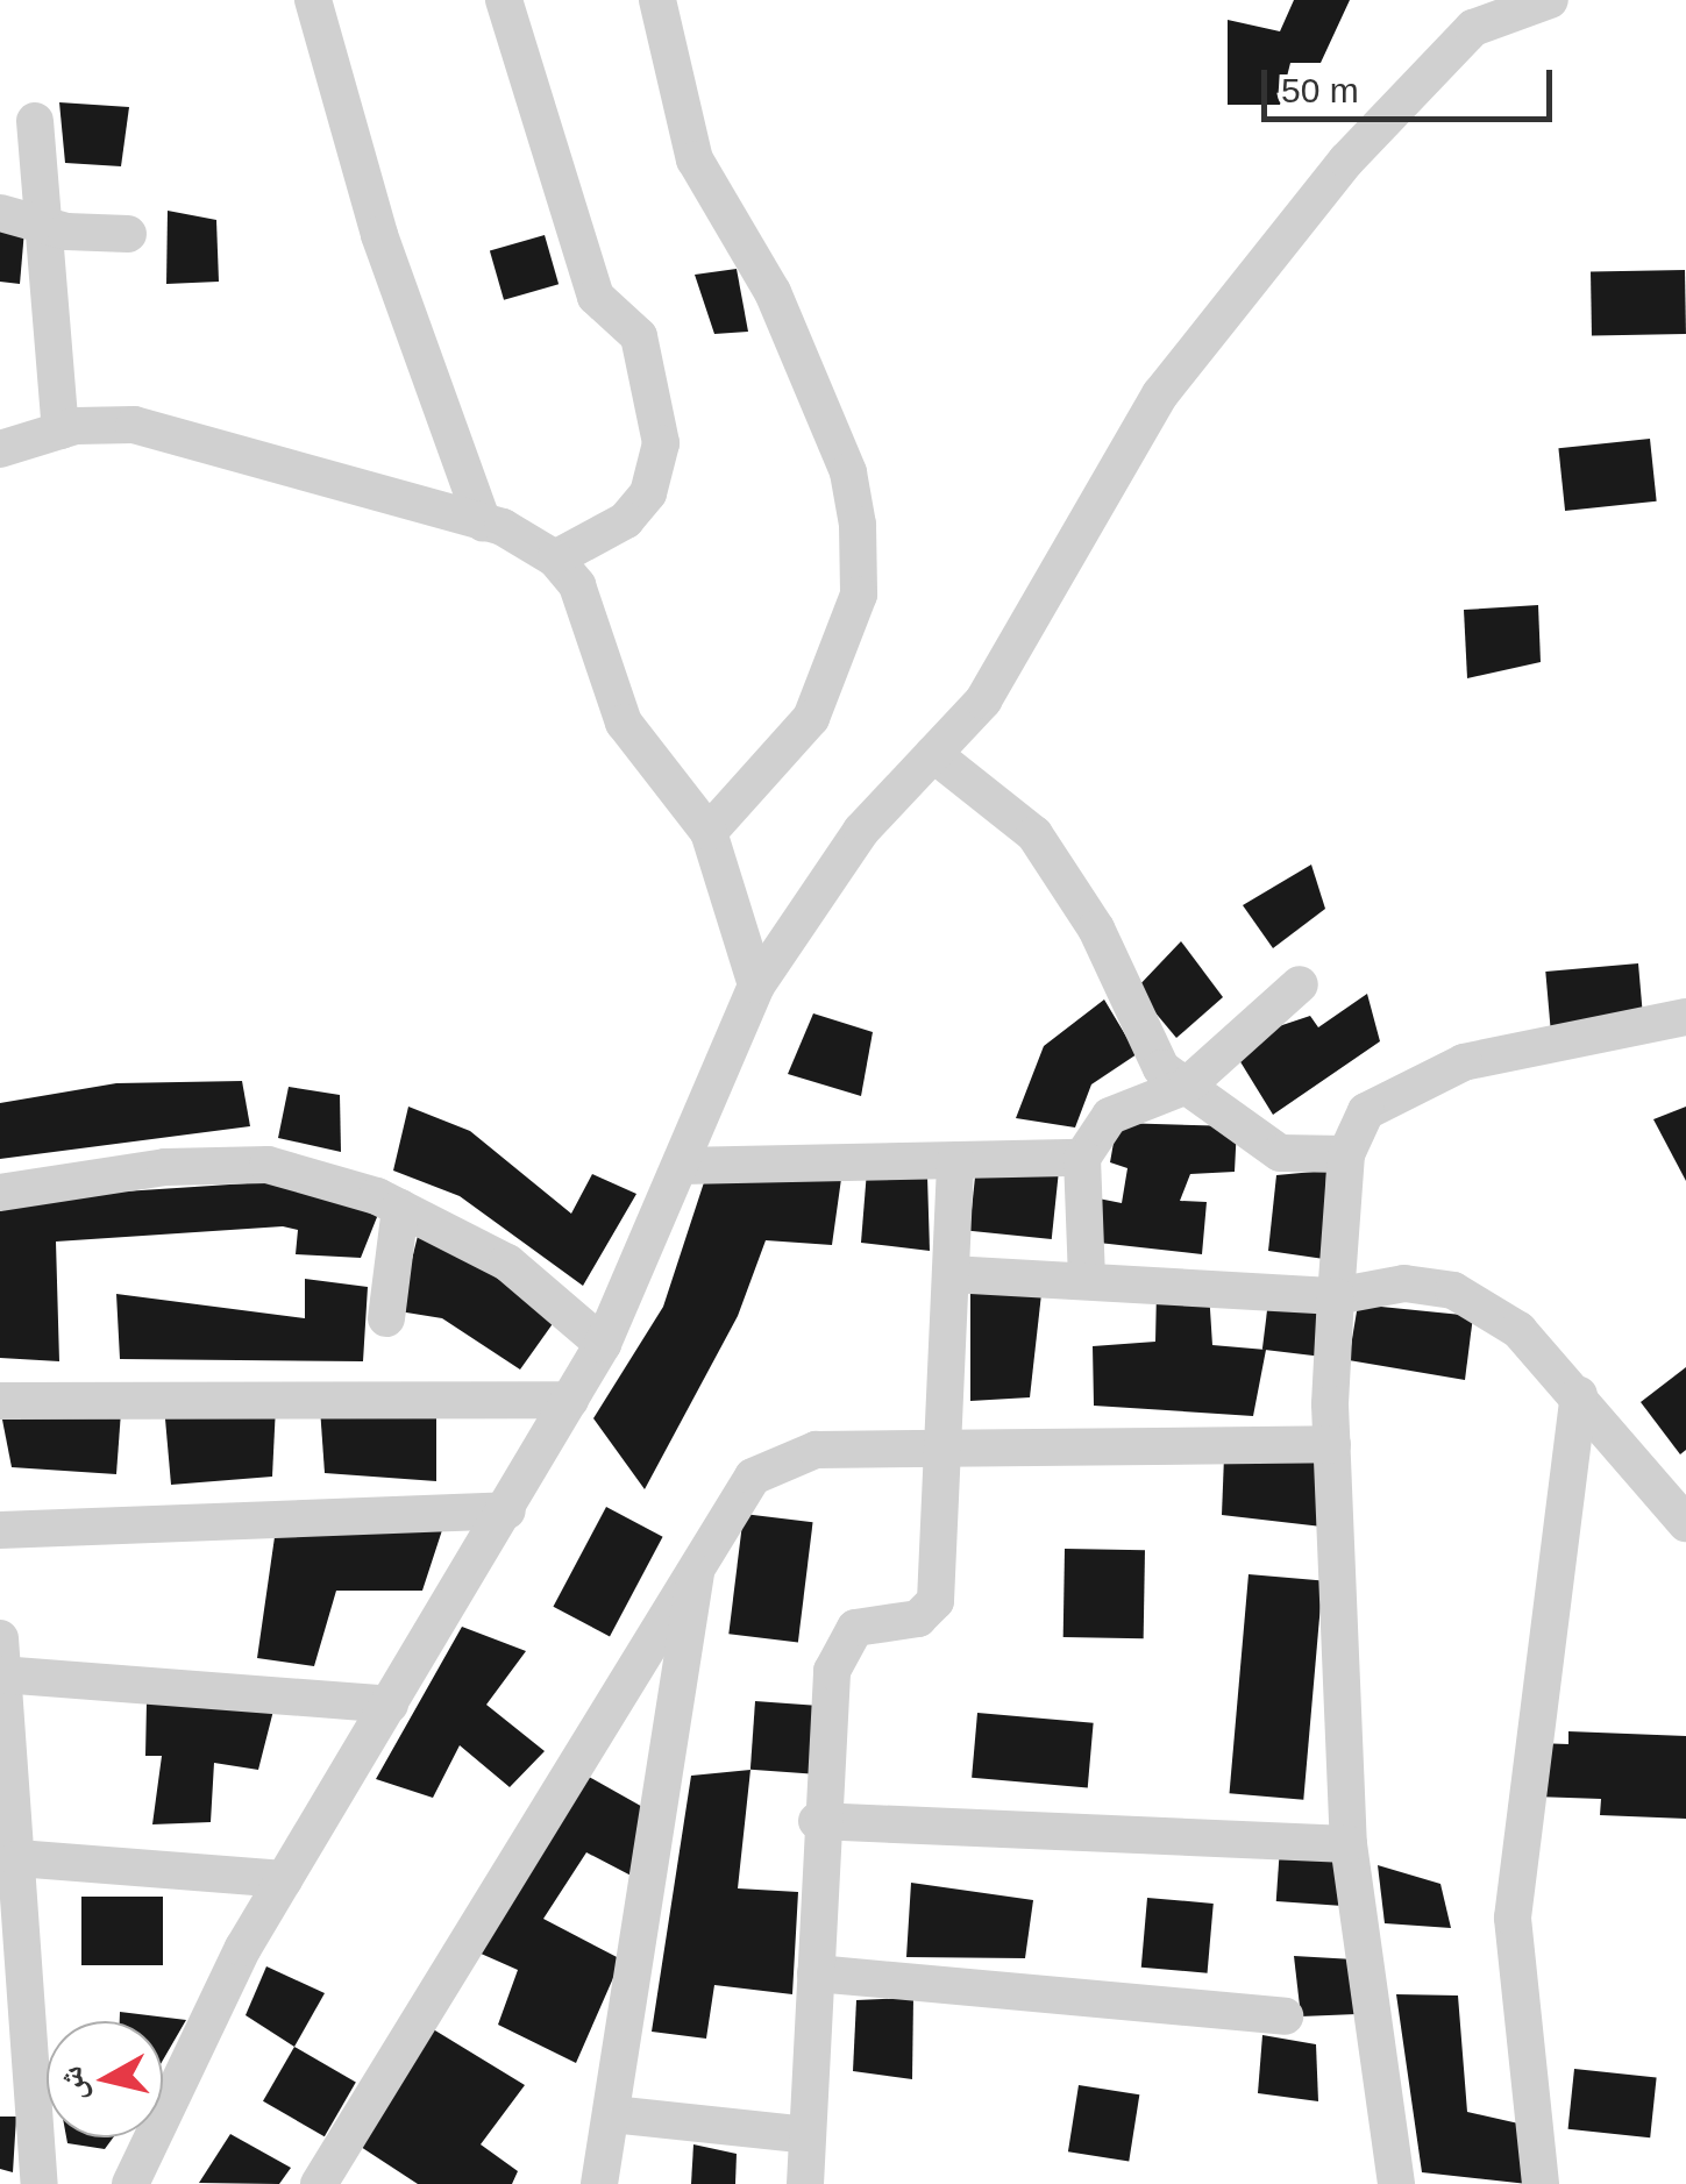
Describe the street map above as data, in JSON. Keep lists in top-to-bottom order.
{
  "scale_bar": "50 m",
  "north": "left"
}
